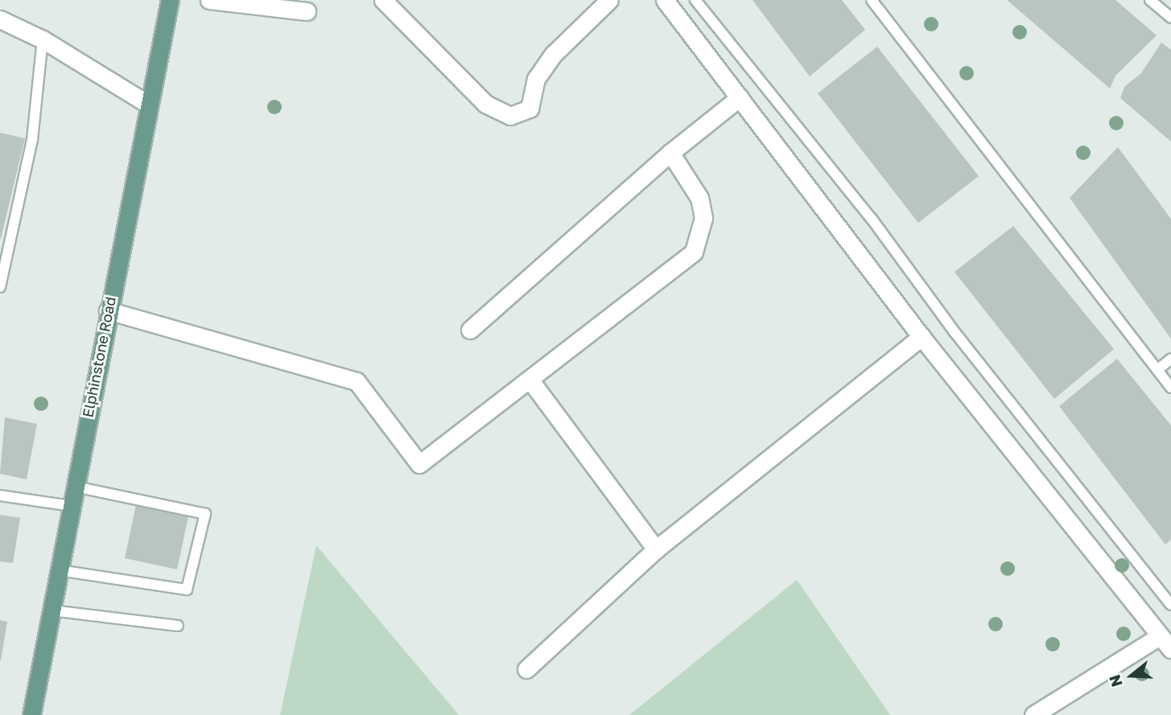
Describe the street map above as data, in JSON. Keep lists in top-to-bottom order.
{
  "streets": {
    "main road": ["Elphinstone Road"]
  },
  "north": "left"
}
